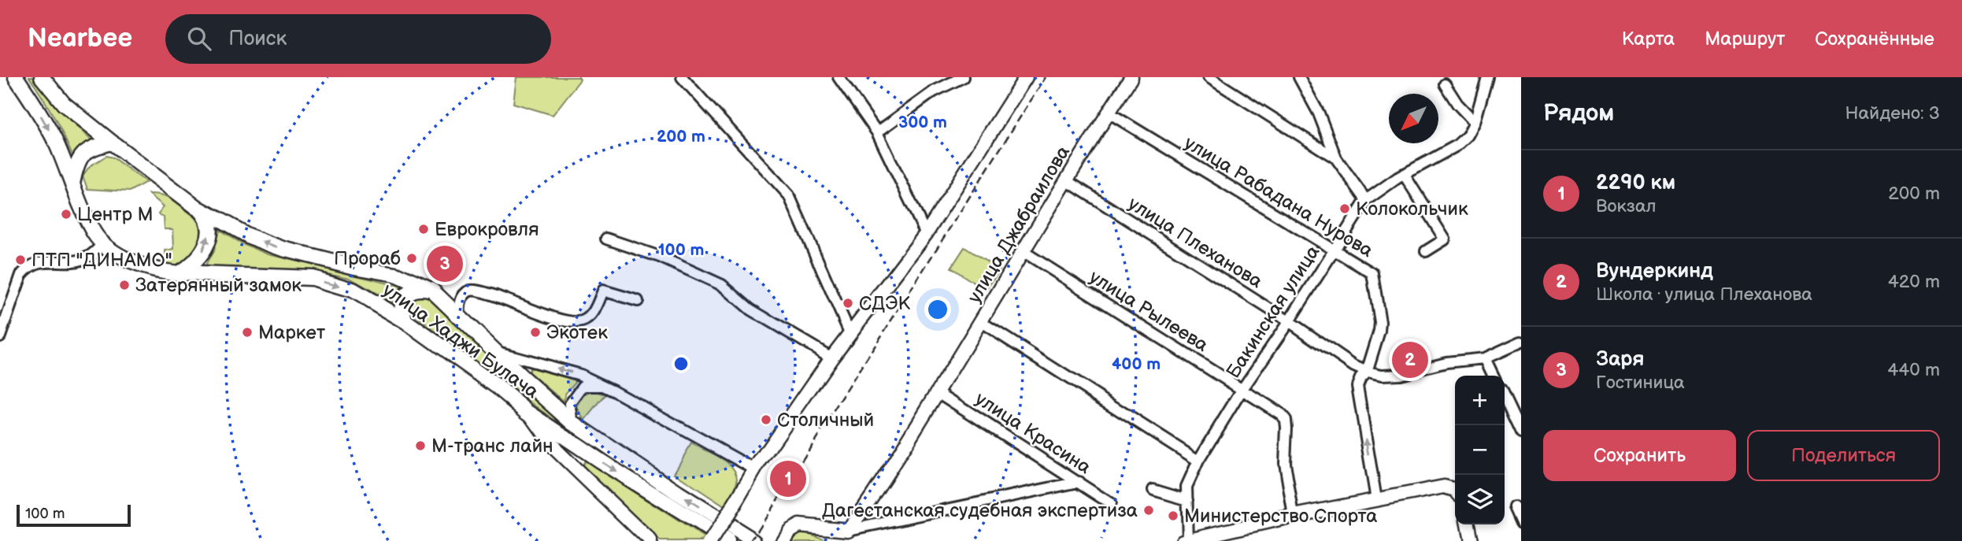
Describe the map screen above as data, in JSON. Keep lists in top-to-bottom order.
{
  "streets": {
    "main road": ["улица Хаджи Булача"],
    "street": [
      "улица Рабадана Нурова",
      "улица Джабраилова",
      "улица Плеханова",
      "улица Рылеева",
      "Бакинская улица",
      "улица Красина"
    ]
  },
  "crossings": [
    ["улица Рабадана Нурова", "улица Джабраилова"],
    ["улица Рабадана Нурова", "улица Плеханова"],
    ["улица Рабадана Нурова", "Бакинская улица"],
    ["улица Джабраилова", "улица Плеханова"],
    ["улица Джабраилова", "улица Рылеева"],
    ["улица Джабраилова", "улица Красина"],
    ["улица Плеханова", "Бакинская улица"],
    ["улица Рылеева", "Бакинская улица"]
  ],
  "places": [
    "Колокольчик",
    "Центр М",
    "Еврокровля",
    "Прораб",
    "ПТП \"ДИНАМО\"",
    "Затерянный замок",
    "СДЭК",
    "Маркет",
    "Экотек",
    "Столичный",
    "М-транс лайн",
    "Дагестанская судебная экспертиза",
    "Министерство Спорта"
  ],
  "scale_bar": "100 m",
  "north": "bottom left",
  "page": {
    "header": "Nearbee",
    "search": "Поиск",
    "nav": ["Карта", "Маршрут", "Сохранённые"],
    "heading": ["Рядом", "Найдено: 3"],
    "list": [
      {
        "mark": "1",
        "name": "2290 км",
        "note": "Вокзал",
        "value": "200 m"
      },
      {
        "mark": "2",
        "name": "Вундеркинд",
        "note": "Школа · улица Плеханова",
        "value": "420 m"
      },
      {
        "mark": "3",
        "name": "Заря",
        "note": "Гостиница",
        "value": "440 m"
      }
    ],
    "pins": ["3", "2", "1"],
    "map_buttons": ["+", "−"],
    "buttons": ["Сохранить", "Поделиться"],
    "scale": "100 m"
  },
  "rings": [
    "300 m",
    "200 m",
    "100 m",
    "400 m"
  ]
}
